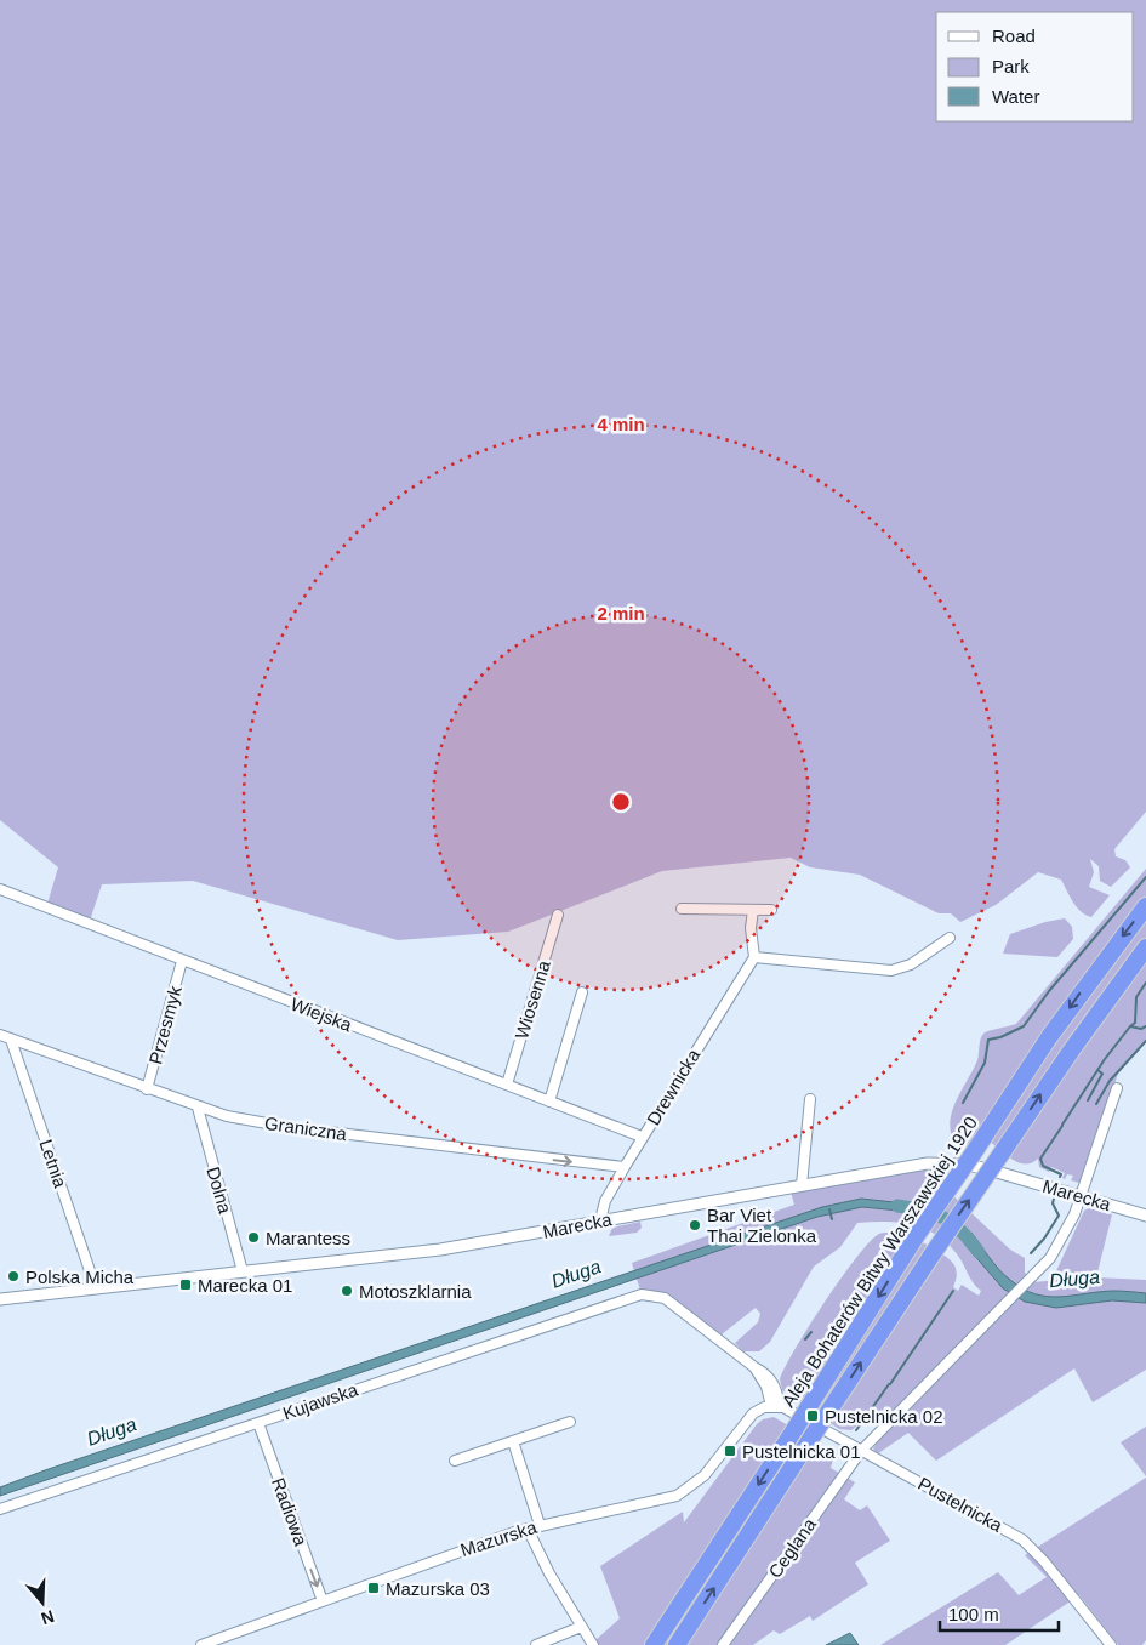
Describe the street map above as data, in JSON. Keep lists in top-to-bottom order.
{
  "streets": {
    "highway": ["Aleja Bohaterów Bitwy Warszawskiej 1920"],
    "street": [
      "Wiosenna",
      "Wiejska",
      "Przesmyk",
      "Drewnicka",
      "Graniczna",
      "Letnia",
      "Dolna",
      "Marecka",
      "Kujawska",
      "Pustelnicka",
      "Radiowa",
      "Mazurska",
      "Ceglana"
    ]
  },
  "crossings": [
    ["Wiosenna", "Wiejska"],
    ["Wiejska", "Przesmyk"],
    ["Wiejska", "Drewnicka"],
    ["Przesmyk", "Graniczna"],
    ["Drewnicka", "Graniczna"],
    ["Drewnicka", "Marecka"],
    ["Graniczna", "Letnia"],
    ["Graniczna", "Dolna"],
    ["Letnia", "Marecka"],
    ["Dolna", "Marecka"],
    ["Marecka", "Ceglana"],
    ["Kujawska", "Pustelnicka"],
    ["Kujawska", "Radiowa"],
    ["Kujawska", "Mazurska"],
    ["Pustelnicka", "Mazurska"],
    ["Pustelnicka", "Ceglana"],
    ["Radiowa", "Mazurska"]
  ],
  "one_way": ["Graniczna", "Radiowa"],
  "water": ["Długa"],
  "places": {
    "other": [
      "Bar Viet Thai Zielonka",
      "Marantess",
      "Polska Micha",
      "Motoszklarnia"
    ],
    "transit": [
      "Marecka 01",
      "Pustelnicka 02",
      "Pustelnicka 01",
      "Mazurska 03"
    ]
  },
  "legend": ["Road", "Park", "Water"],
  "scale_bar": "100 m",
  "north": "bottom",
  "rings": ["4 min", "2 min"]
}
